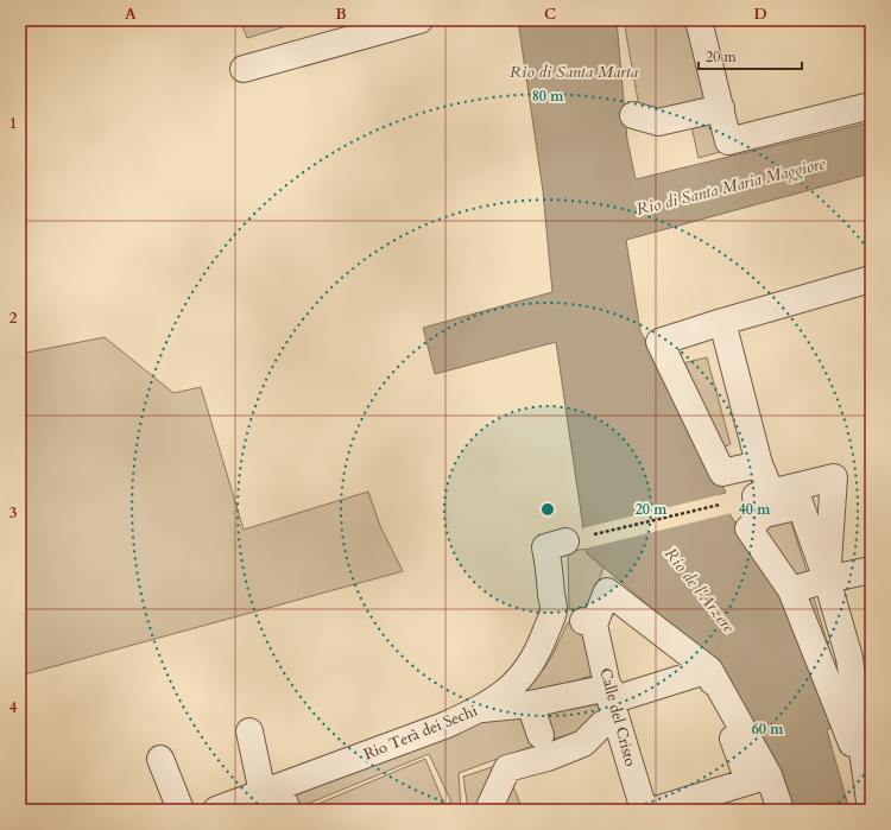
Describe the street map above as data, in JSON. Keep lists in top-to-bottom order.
{
  "streets": {
    "street": ["Calle del Cristo", "Rio Terà dei Sechi"]
  },
  "crossings": [
    ["Calle del Cristo", "Rio Terà dei Sechi"]
  ],
  "water": ["Rio di Santa Marta", "Rio di Santa Maria Maggiore", "Rio de l'Arzere"],
  "scale_bar": "20 m",
  "grid": {
    "columns": [
      "A",
      "B",
      "C",
      "D"
    ],
    "rows": [
      "1",
      "2",
      "3",
      "4"
    ]
  },
  "rings": [
    "80 m",
    "20 m",
    "40 m",
    "60 m"
  ]
}
